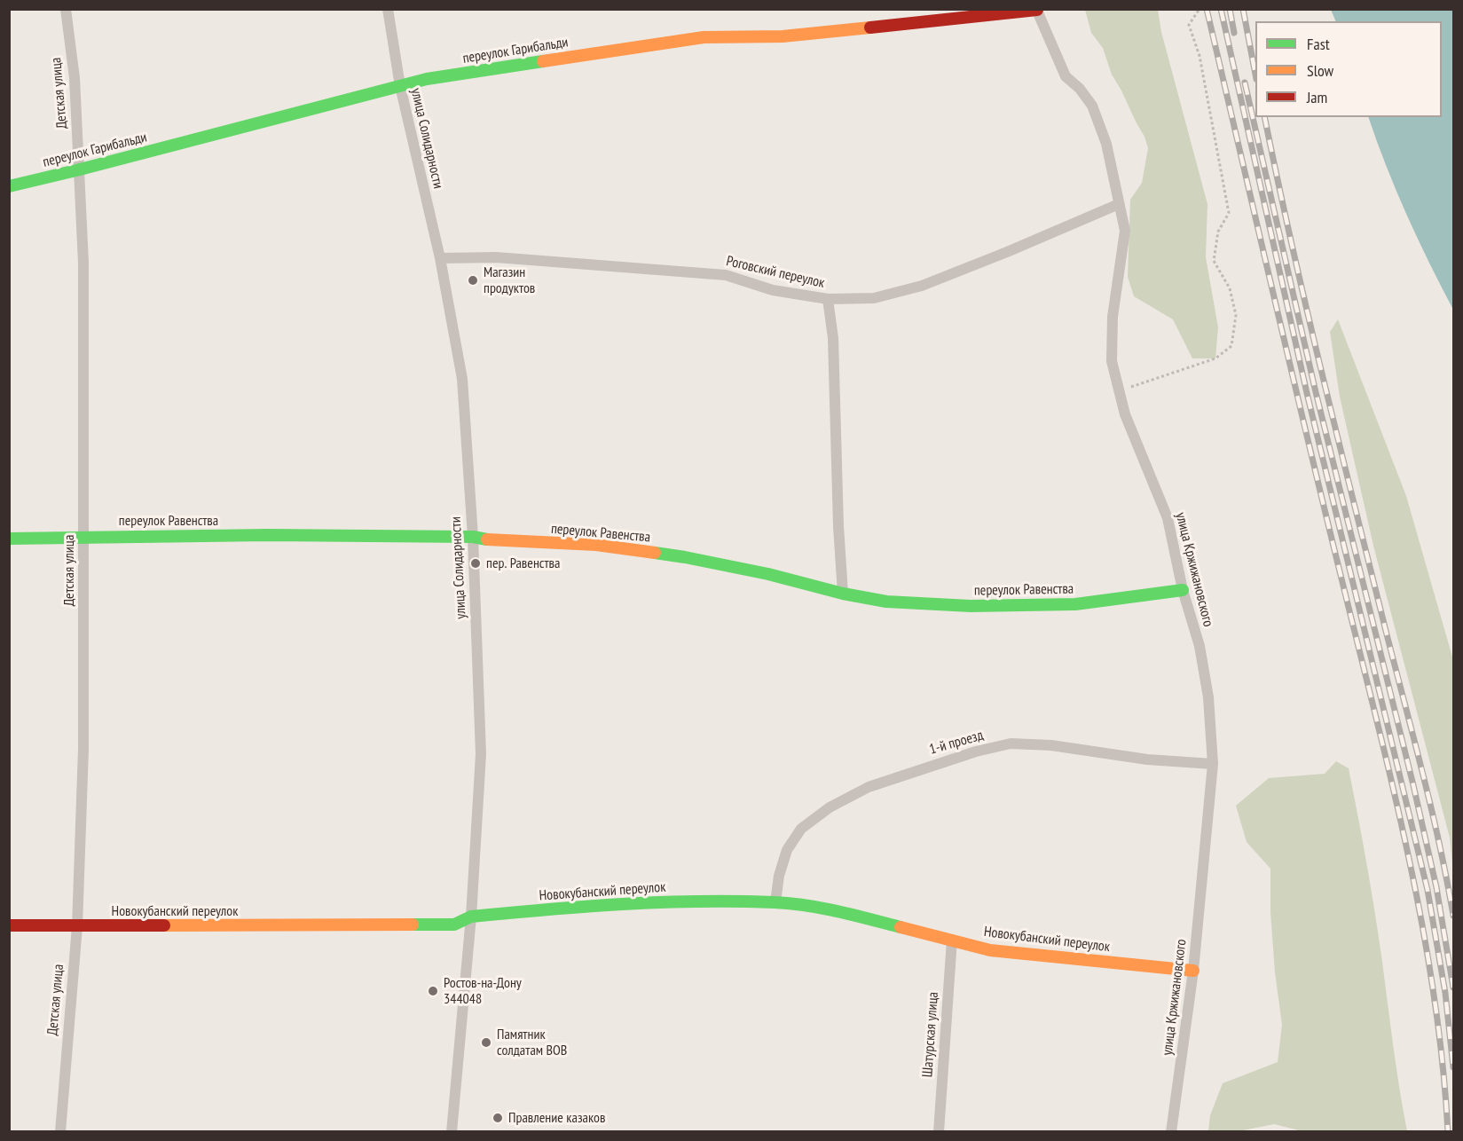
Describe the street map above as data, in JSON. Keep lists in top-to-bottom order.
{
  "streets": {
    "street": [
      "переулок Гарибальди",
      "Детская улица",
      "улица Солидарности",
      "Роговский переулок",
      "переулок Равенства",
      "улица Кржижановского",
      "1-й проезд",
      "Новокубанский переулок",
      "Шатурская улица"
    ]
  },
  "crossings": [
    ["переулок Гарибальди", "Детская улица"],
    ["переулок Гарибальди", "улица Солидарности"],
    ["переулок Гарибальди", "улица Кржижановского"],
    ["Детская улица", "переулок Равенства"],
    ["Детская улица", "Новокубанский переулок"],
    ["улица Солидарности", "Роговский переулок"],
    ["улица Солидарности", "переулок Равенства"],
    ["улица Солидарности", "Новокубанский переулок"],
    ["Роговский переулок", "улица Кржижановского"],
    ["переулок Равенства", "улица Кржижановского"],
    ["улица Кржижановского", "1-й проезд"],
    ["улица Кржижановского", "Новокубанский переулок"],
    ["1-й проезд", "Новокубанский переулок"],
    ["Новокубанский переулок", "Шатурская улица"]
  ],
  "places": [
    "Магазин продуктов",
    "пер. Равенства",
    "Ростов-на-Дону 344048",
    "Памятник солдатам ВОВ",
    "Правление казаков"
  ],
  "legend": ["Fast", "Slow", "Jam"]
}
